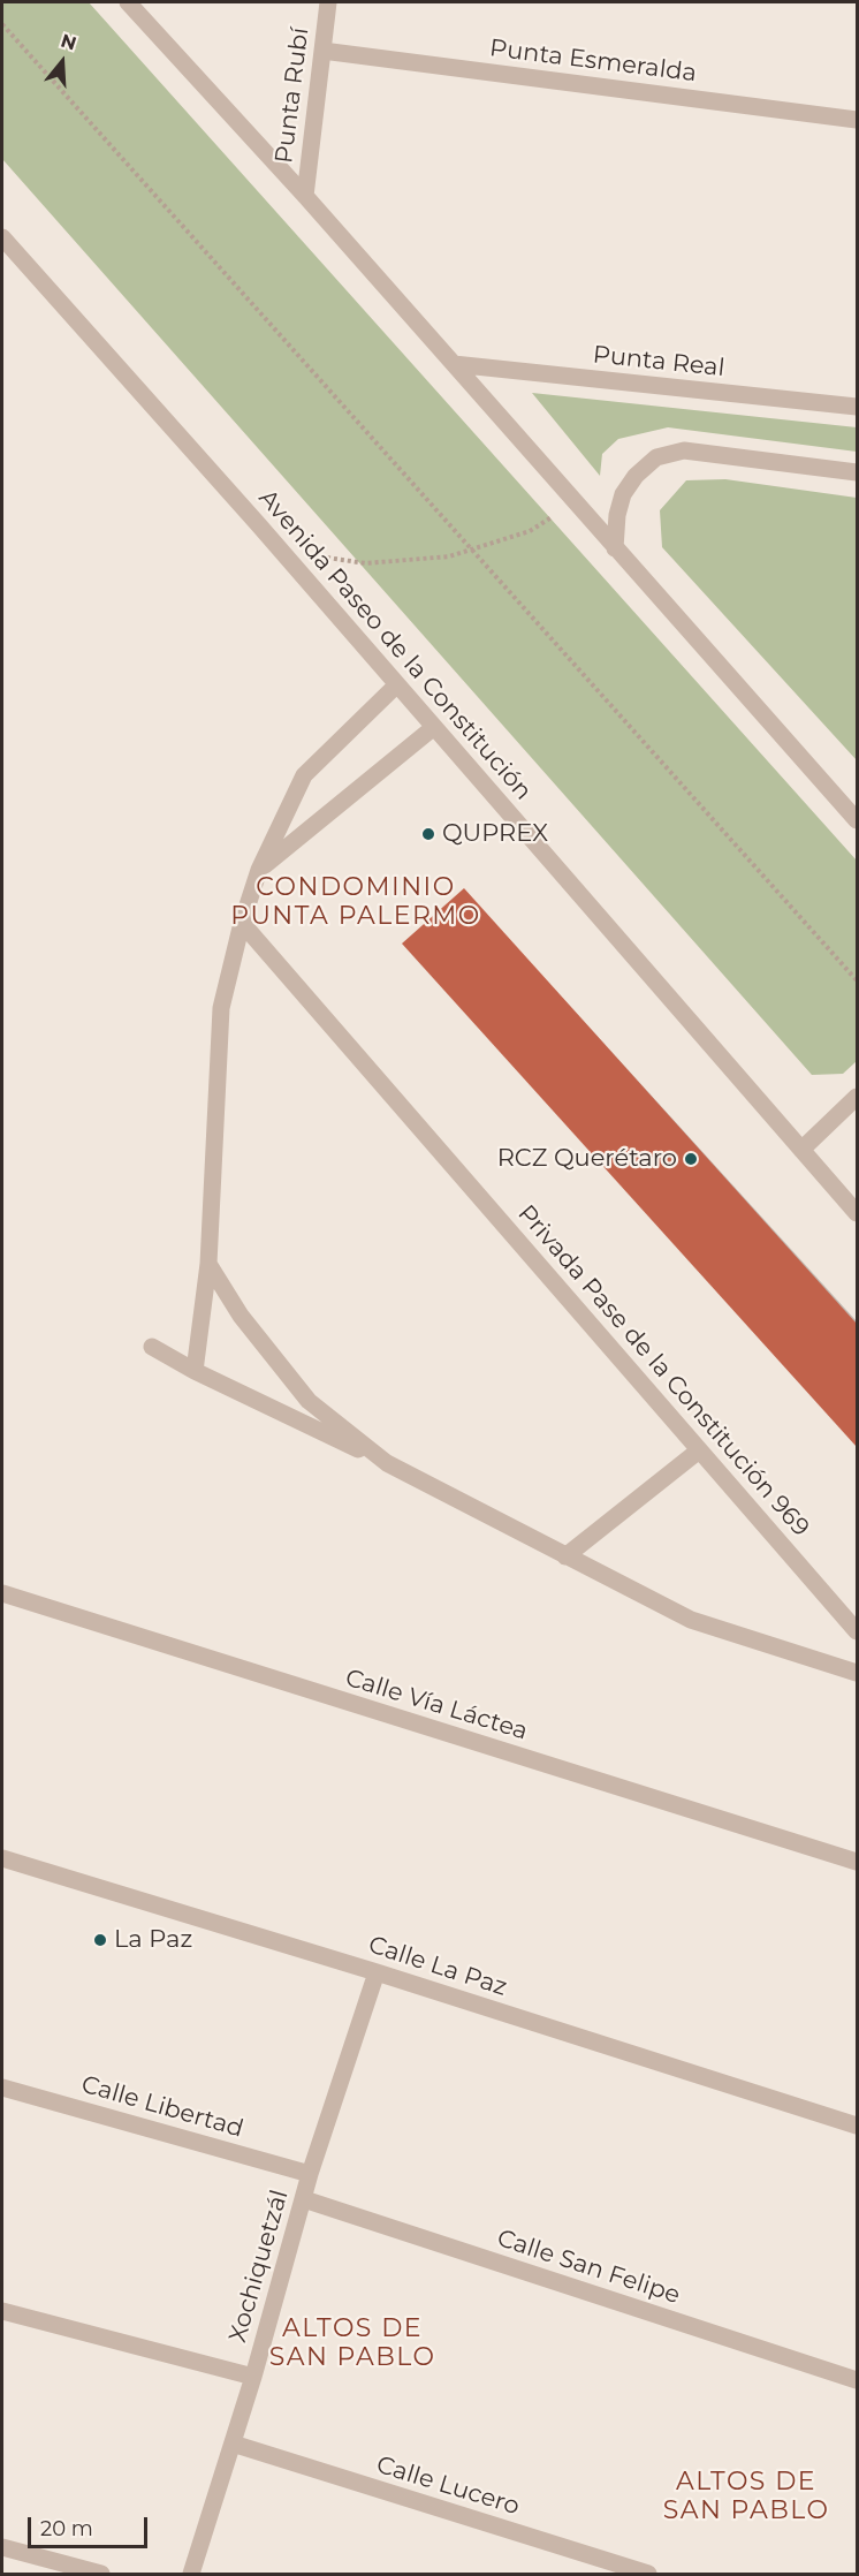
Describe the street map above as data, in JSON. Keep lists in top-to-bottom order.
{
  "streets": {
    "street": [
      "Punta Esmeralda",
      "Punta Rubí",
      "Punta Real",
      "Avenida Paseo de la Constitución",
      "Privada Pase de la Constitución 969",
      "Calle Vía Láctea",
      "Calle La Paz",
      "Calle Libertad",
      "Xochiquetzál",
      "Calle San Felipe",
      "Calle Lucero"
    ]
  },
  "crossings": [
    ["Punta Esmeralda", "Punta Rubí"],
    ["Calle La Paz", "Xochiquetzál"],
    ["Calle Libertad", "Xochiquetzál"],
    ["Xochiquetzál", "Calle San Felipe"],
    ["Xochiquetzál", "Calle Lucero"]
  ],
  "districts": ["CONDOMINIO PUNTA PALERMO", "ALTOS DE SAN PABLO", "ALTOS DE SAN PABLO"],
  "places": ["QUPREX", "RCZ Querétaro", "La Paz"],
  "scale_bar": "20 m",
  "north": "top"
}
